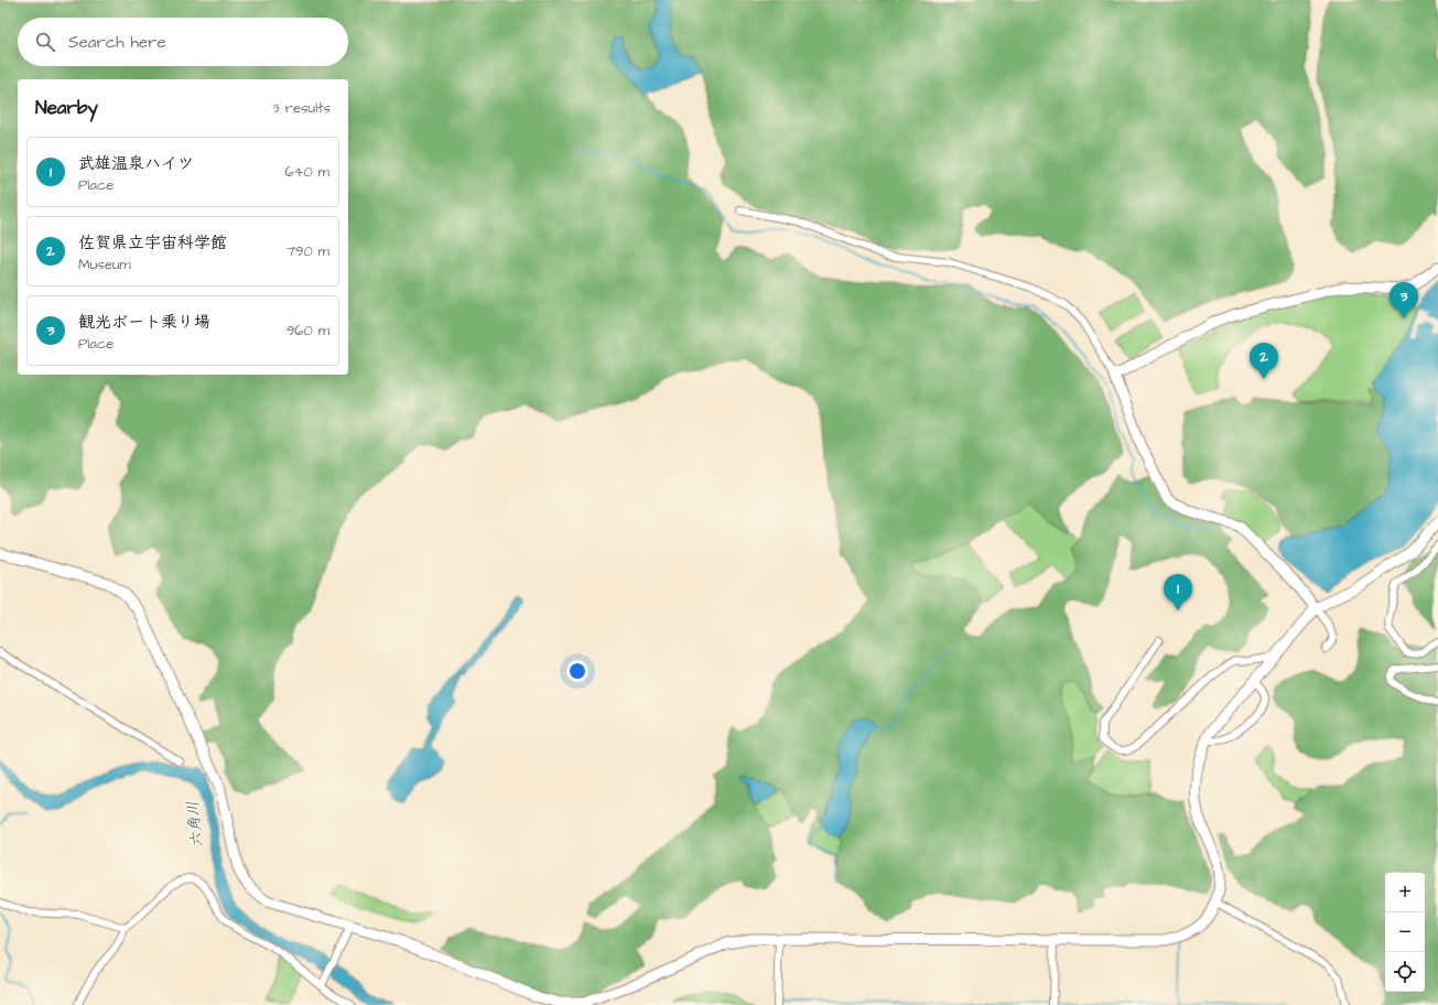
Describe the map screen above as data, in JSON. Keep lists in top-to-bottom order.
{
  "water": ["六角川"],
  "page": {
    "search": "Search here",
    "heading": ["Nearby", "3 results"],
    "list": [
      {
        "mark": "1",
        "name": "武雄温泉ハイツ",
        "note": "Place",
        "value": "640 m"
      },
      {
        "mark": "2",
        "name": "佐賀県立宇宙科学館",
        "note": "Museum",
        "value": "790 m"
      },
      {
        "mark": "3",
        "name": "観光ボート乗り場",
        "note": "Place",
        "value": "960 m"
      }
    ],
    "pins": ["3", "2", "1"],
    "map_buttons": ["+", "−"]
  }
}
